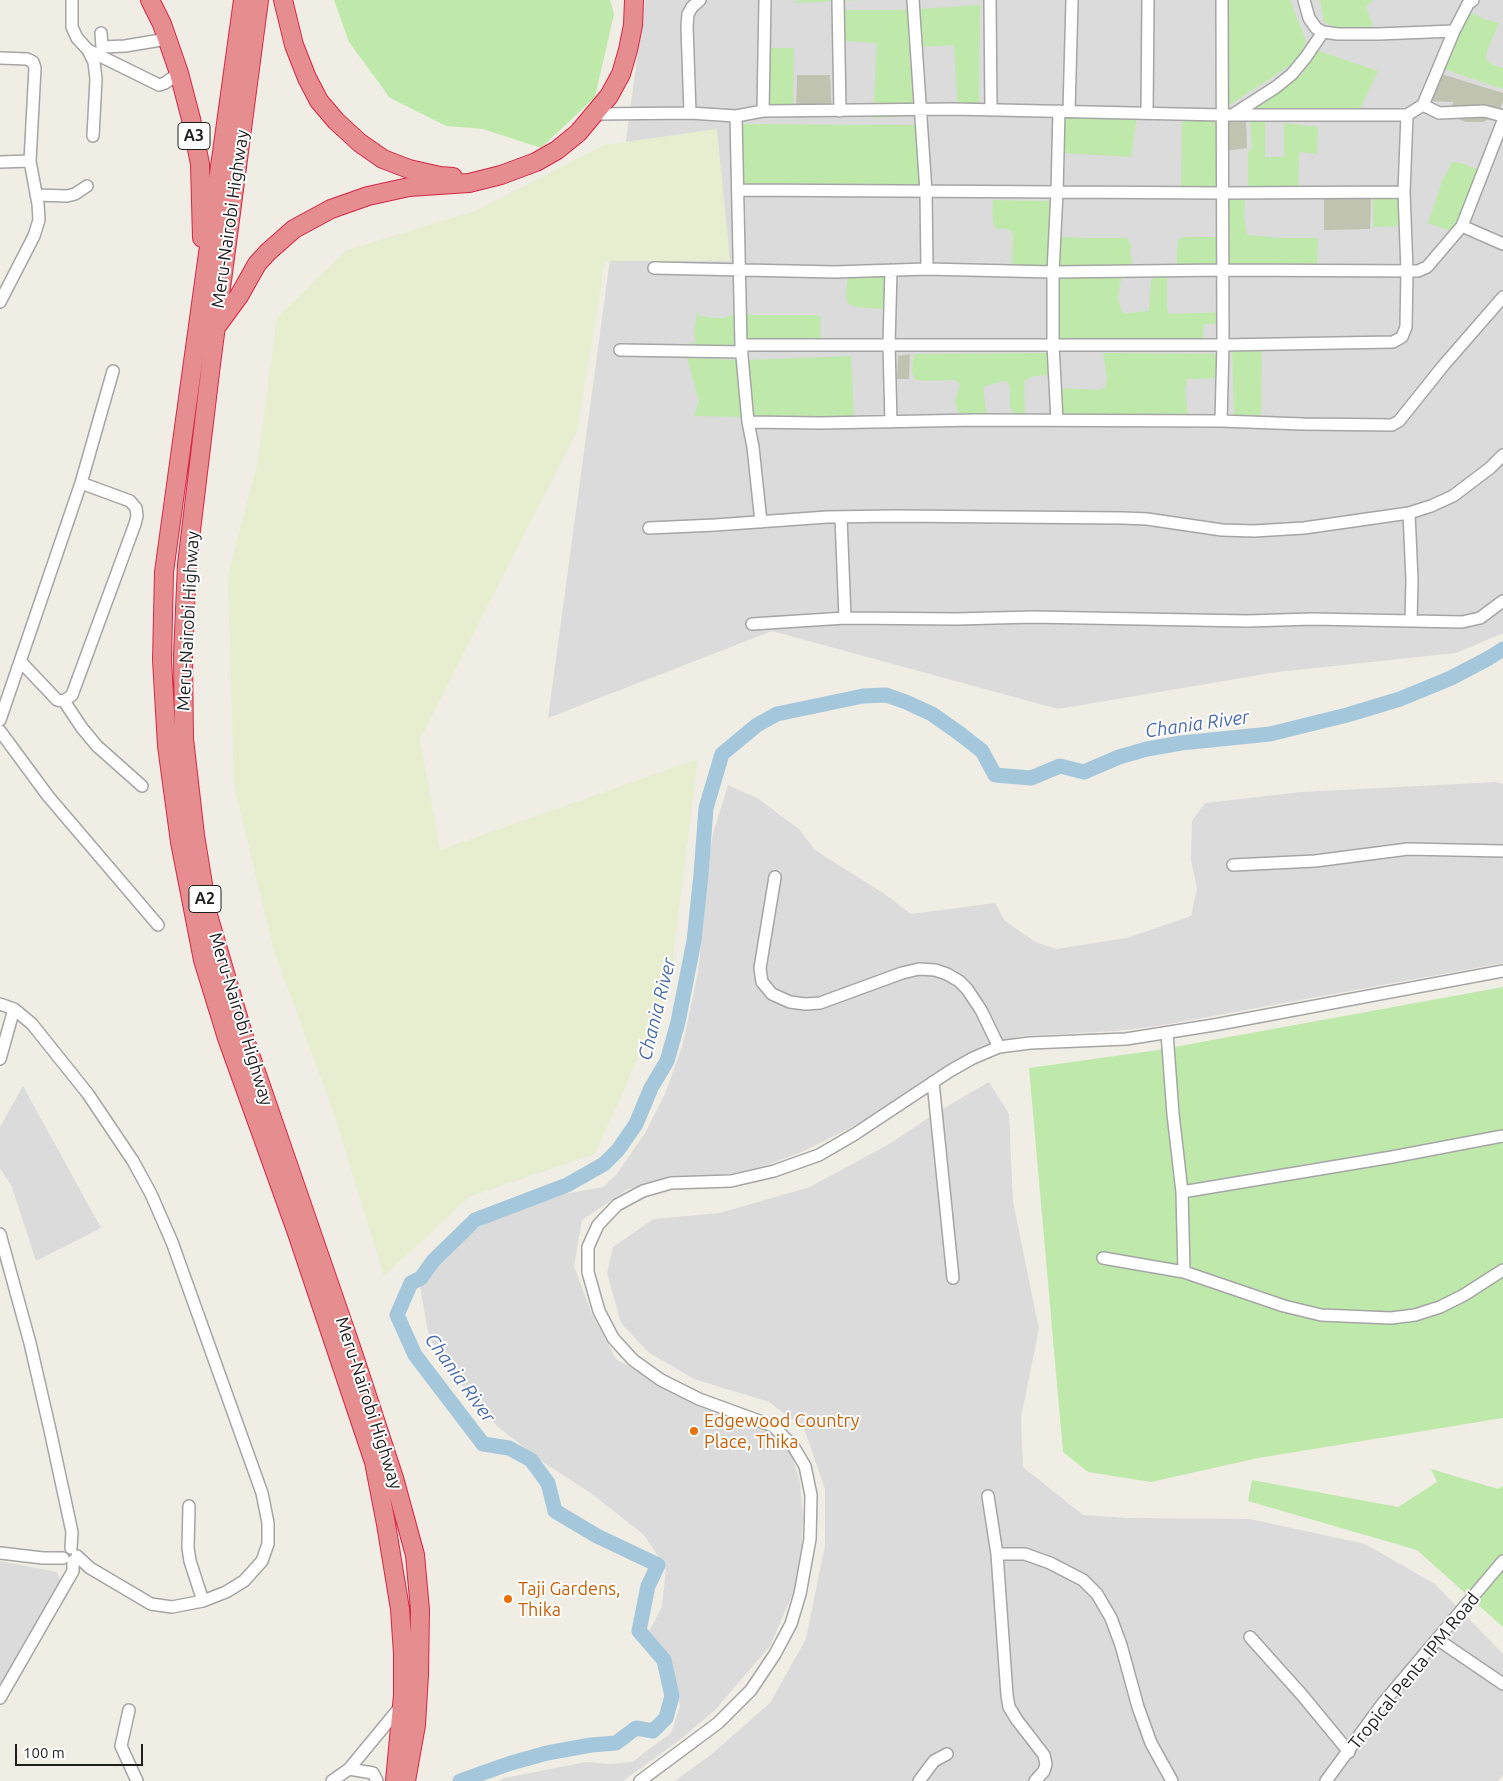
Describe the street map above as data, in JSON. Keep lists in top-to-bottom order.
{
  "streets": {
    "highway": ["A3", "Meru-Nairobi Highway", "A2"],
    "street": ["Tropical Penta IPM Road"]
  },
  "crossings": [
    ["A3", "Meru-Nairobi Highway"]
  ],
  "water": ["Chania River"],
  "places": ["Edgewood Country Place, Thika", "Taji Gardens, Thika"],
  "scale_bar": "100 m"
}
